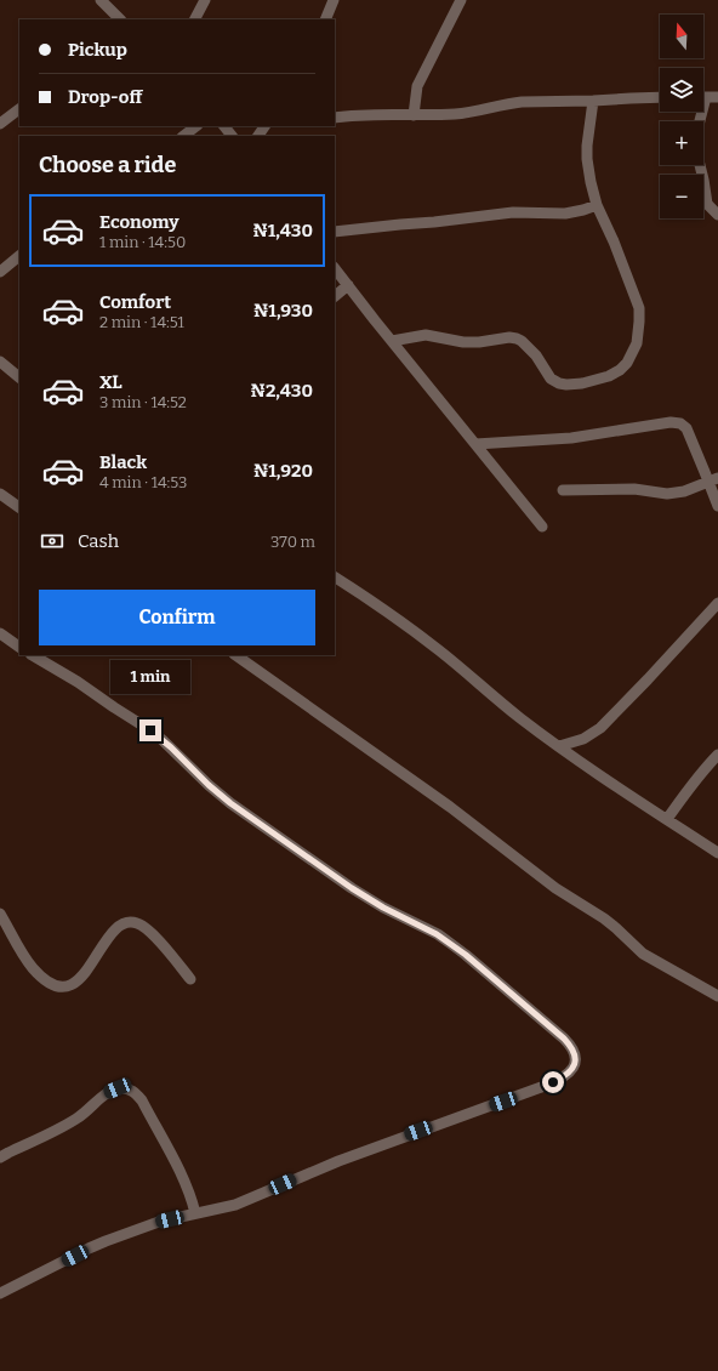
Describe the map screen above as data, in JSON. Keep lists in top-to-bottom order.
{
  "north": "top",
  "page": {
    "map_buttons": ["+", "−"],
    "banner": ["Pickup", "Drop-off"],
    "heading": "Choose a ride",
    "list": [
      {
        "name": "Economy",
        "note": "1 min · 14:50",
        "value": "₦1,430"
      },
      {
        "name": "Comfort",
        "note": "2 min · 14:51",
        "value": "₦1,930"
      },
      {
        "name": "XL",
        "note": "3 min · 14:52",
        "value": "₦2,430"
      },
      {
        "name": "Black",
        "note": "4 min · 14:53",
        "value": "₦1,920"
      }
    ],
    "pay": ["Cash", "370 m"],
    "buttons": "Confirm",
    "bubble": "1 min"
  }
}
